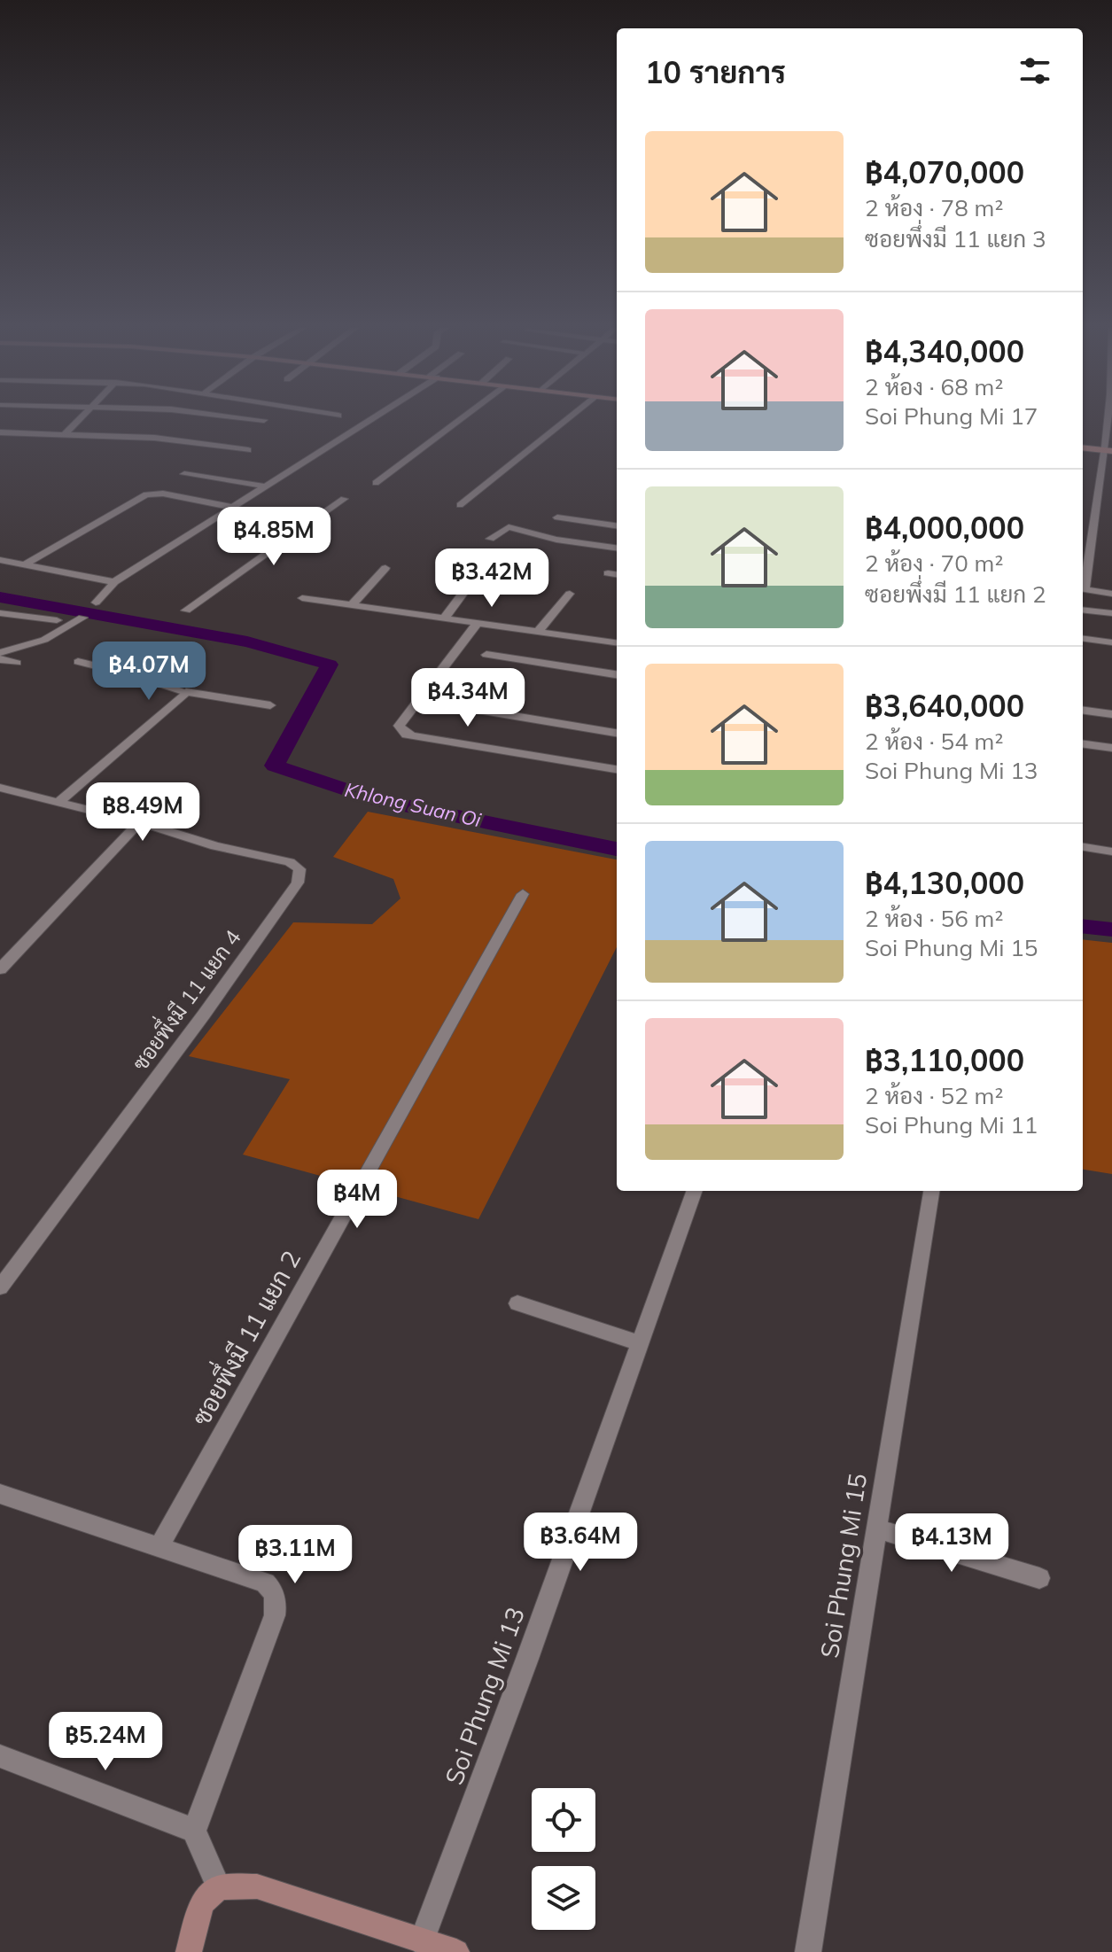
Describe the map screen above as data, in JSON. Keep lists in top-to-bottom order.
{
  "streets": {
    "street": [
      "ซอยพึ่งมี 11 แยก 4",
      "ซอยพึ่งมี 11 แยก 2",
      "Soi Phung Mi 15",
      "Soi Phung Mi 13"
    ]
  },
  "water": ["Khlong Suan Oi"],
  "page": {
    "heading": "10 รายการ",
    "list": [
      {
        "name": "฿4,070,000",
        "note": "2 ห้อง · 78 m² · ซอยพึ่งมี 11 แยก 3"
      },
      {
        "name": "฿4,340,000",
        "note": "2 ห้อง · 68 m² · Soi Phung Mi 17"
      },
      {
        "name": "฿4,000,000",
        "note": "2 ห้อง · 70 m² · ซอยพึ่งมี 11 แยก 2"
      },
      {
        "name": "฿3,640,000",
        "note": "2 ห้อง · 54 m² · Soi Phung Mi 13"
      },
      {
        "name": "฿4,130,000",
        "note": "2 ห้อง · 56 m² · Soi Phung Mi 15"
      },
      {
        "name": "฿3,110,000",
        "note": "2 ห้อง · 52 m² · Soi Phung Mi 11"
      }
    ],
    "price": [
      "฿4.85M",
      "฿3.42M",
      "฿4.07M",
      "฿4.34M",
      "฿8.49M",
      "฿4M",
      "฿3.64M",
      "฿4.13M",
      "฿3.11M",
      "฿5.24M"
    ]
  }
}
